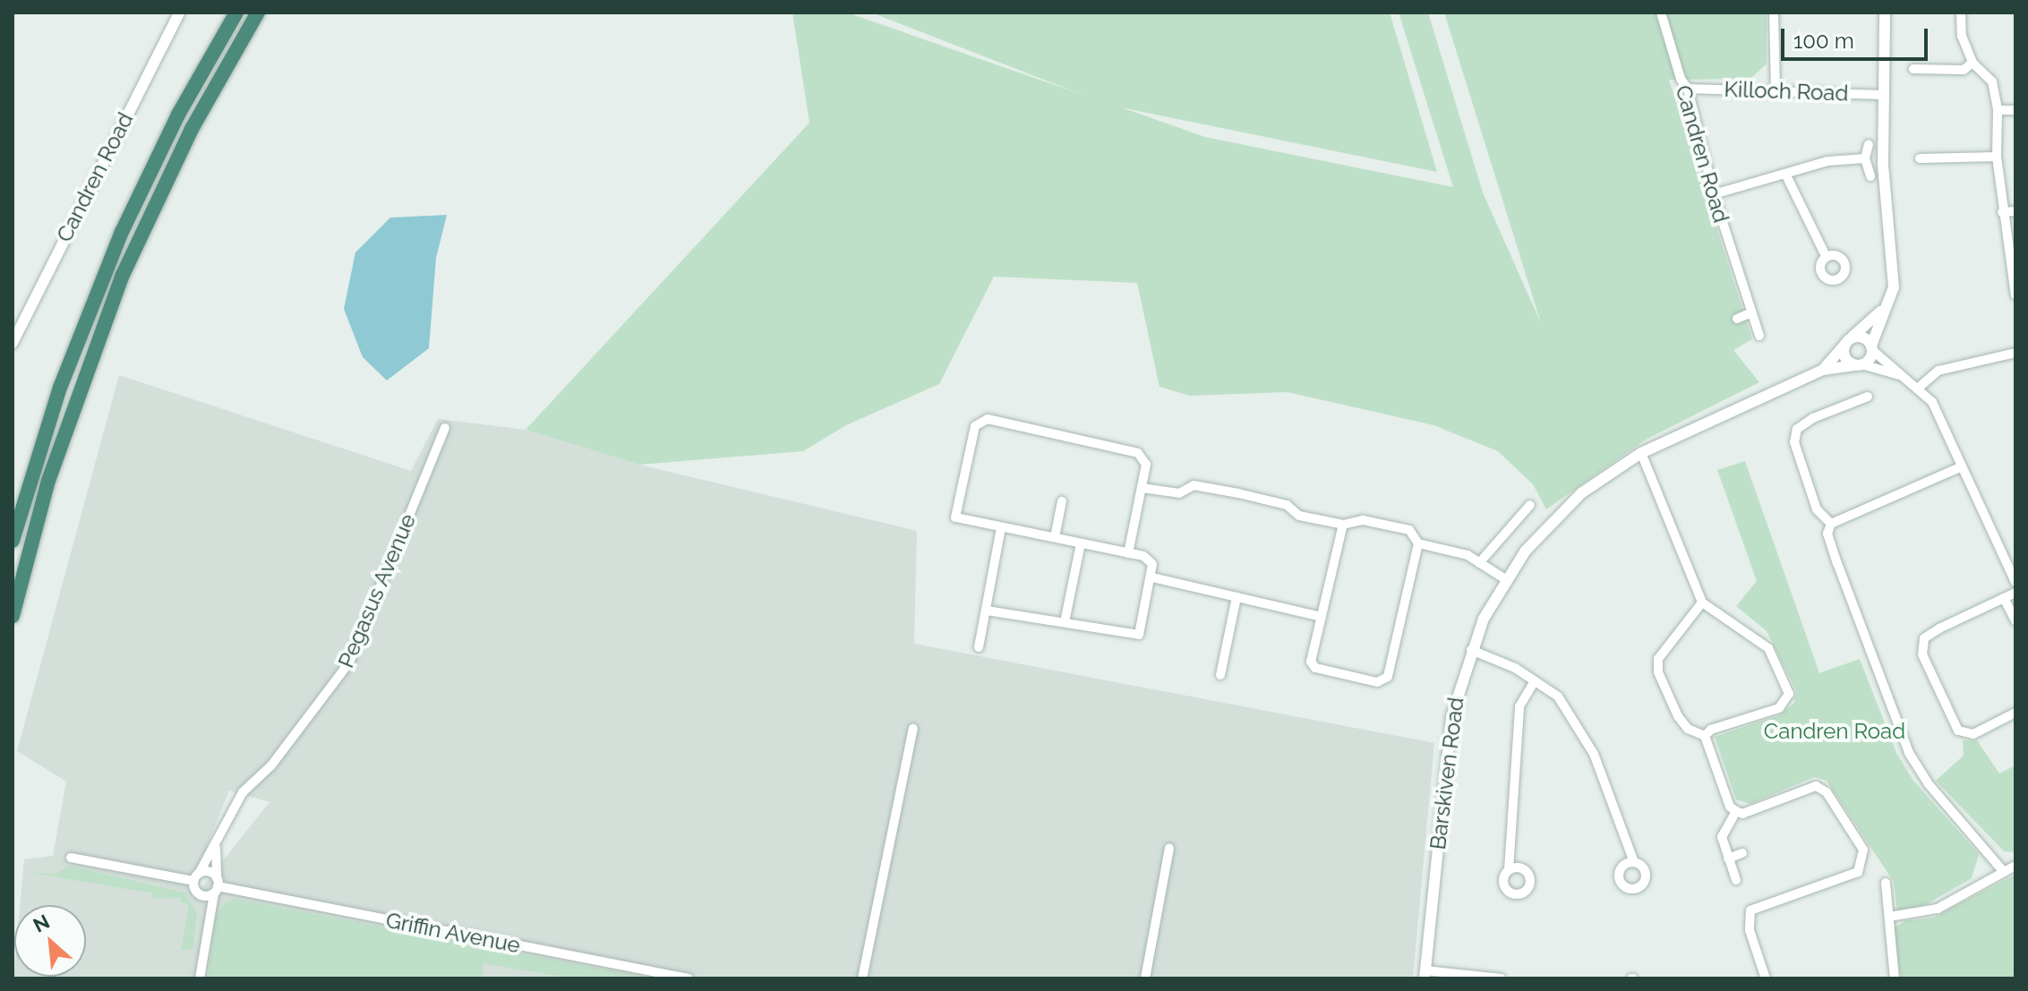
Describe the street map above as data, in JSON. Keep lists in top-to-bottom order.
{
  "streets": {
    "street": [
      "Killoch Road",
      "Candren Road",
      "Pegasus Avenue",
      "Barskiven Road",
      "Griffin Avenue"
    ]
  },
  "crossings": [
    ["Killoch Road", "Candren Road"]
  ],
  "parks": ["Candren Road"],
  "scale_bar": "100 m",
  "north": "top left"
}
